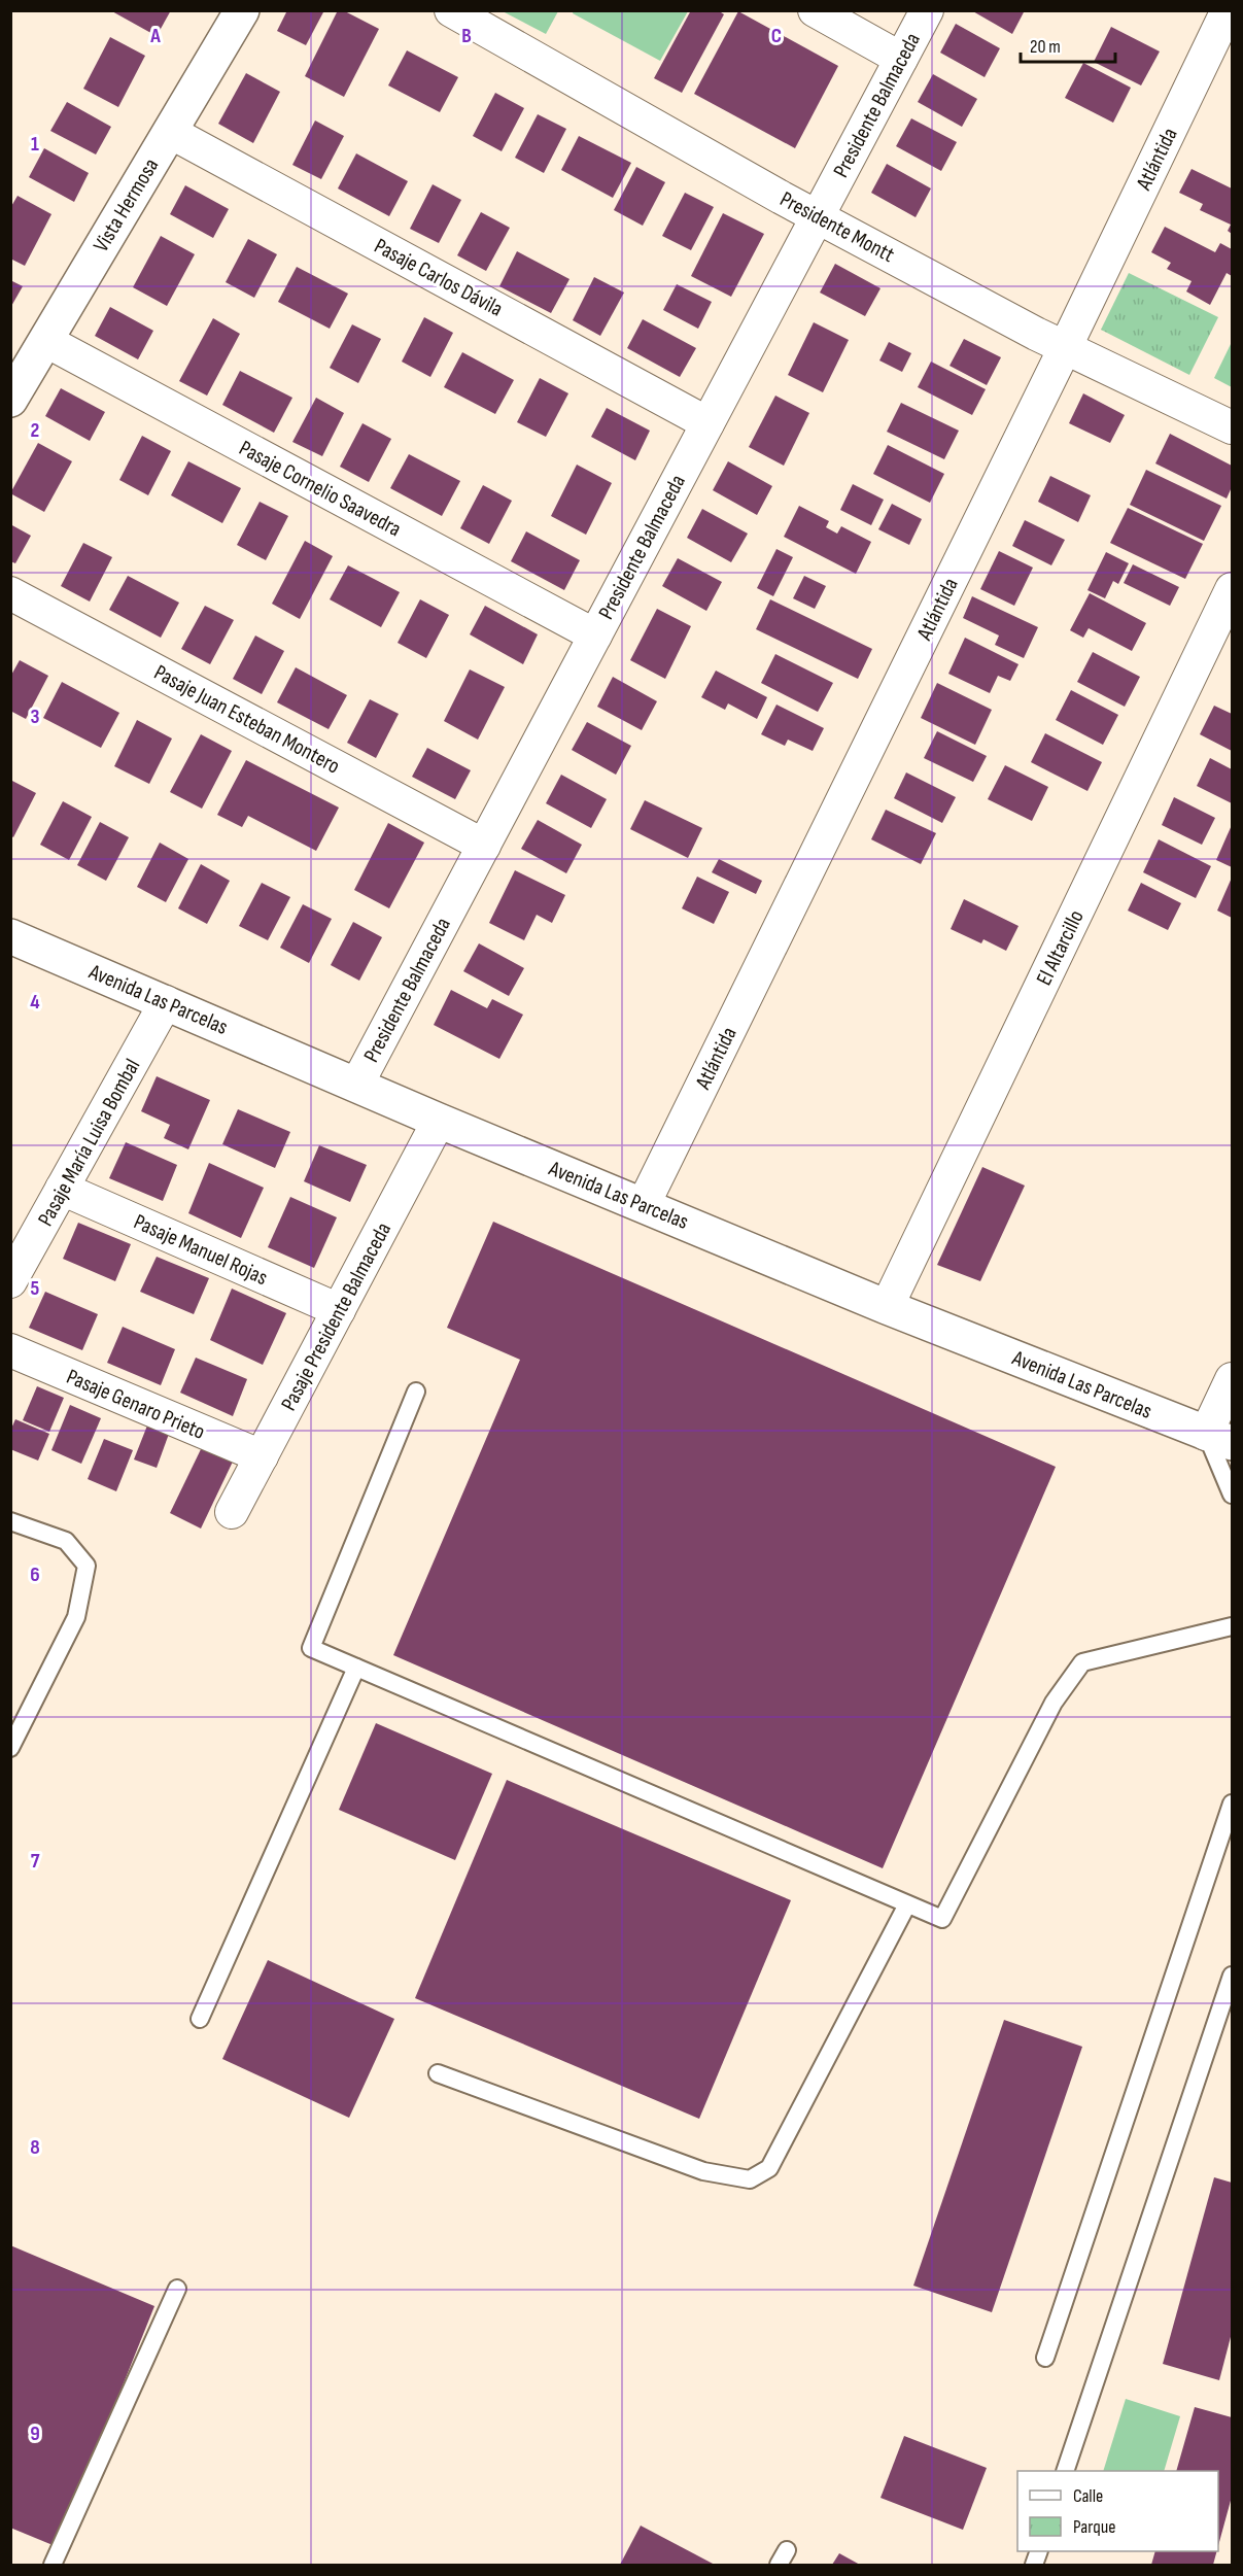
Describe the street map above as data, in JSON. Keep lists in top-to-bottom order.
{
  "streets": {
    "street": [
      "Presidente Balmaceda",
      "Atlántida",
      "Vista Hermosa",
      "Presidente Montt",
      "Pasaje Carlos Dávila",
      "Pasaje Cornelio Saavedra",
      "Pasaje Juan Esteban Montero",
      "El Altarcillo",
      "Avenida Las Parcelas",
      "Pasaje María Luisa Bombal",
      "Pasaje Manuel Rojas",
      "Pasaje Presidente Balmaceda",
      "Pasaje Genaro Prieto"
    ]
  },
  "crossings": [
    ["Presidente Balmaceda", "Presidente Montt"],
    ["Presidente Balmaceda", "Pasaje Carlos Dávila"],
    ["Presidente Balmaceda", "Pasaje Cornelio Saavedra"],
    ["Presidente Balmaceda", "Pasaje Juan Esteban Montero"],
    ["Presidente Balmaceda", "Avenida Las Parcelas"],
    ["Atlántida", "Presidente Montt"],
    ["Atlántida", "Avenida Las Parcelas"],
    ["Vista Hermosa", "Pasaje Carlos Dávila"],
    ["Vista Hermosa", "Pasaje Cornelio Saavedra"],
    ["El Altarcillo", "Avenida Las Parcelas"],
    ["Avenida Las Parcelas", "Pasaje María Luisa Bombal"],
    ["Avenida Las Parcelas", "Pasaje Presidente Balmaceda"],
    ["Pasaje María Luisa Bombal", "Pasaje Manuel Rojas"],
    ["Pasaje Manuel Rojas", "Pasaje Presidente Balmaceda"],
    ["Pasaje Presidente Balmaceda", "Pasaje Genaro Prieto"]
  ],
  "legend": ["Calle", "Parque"],
  "scale_bar": "20 m",
  "grid": {
    "columns": ["A", "B", "C"],
    "rows": [
      "1",
      "2",
      "3",
      "4",
      "5",
      "6",
      "7",
      "8",
      "9"
    ]
  }
}
